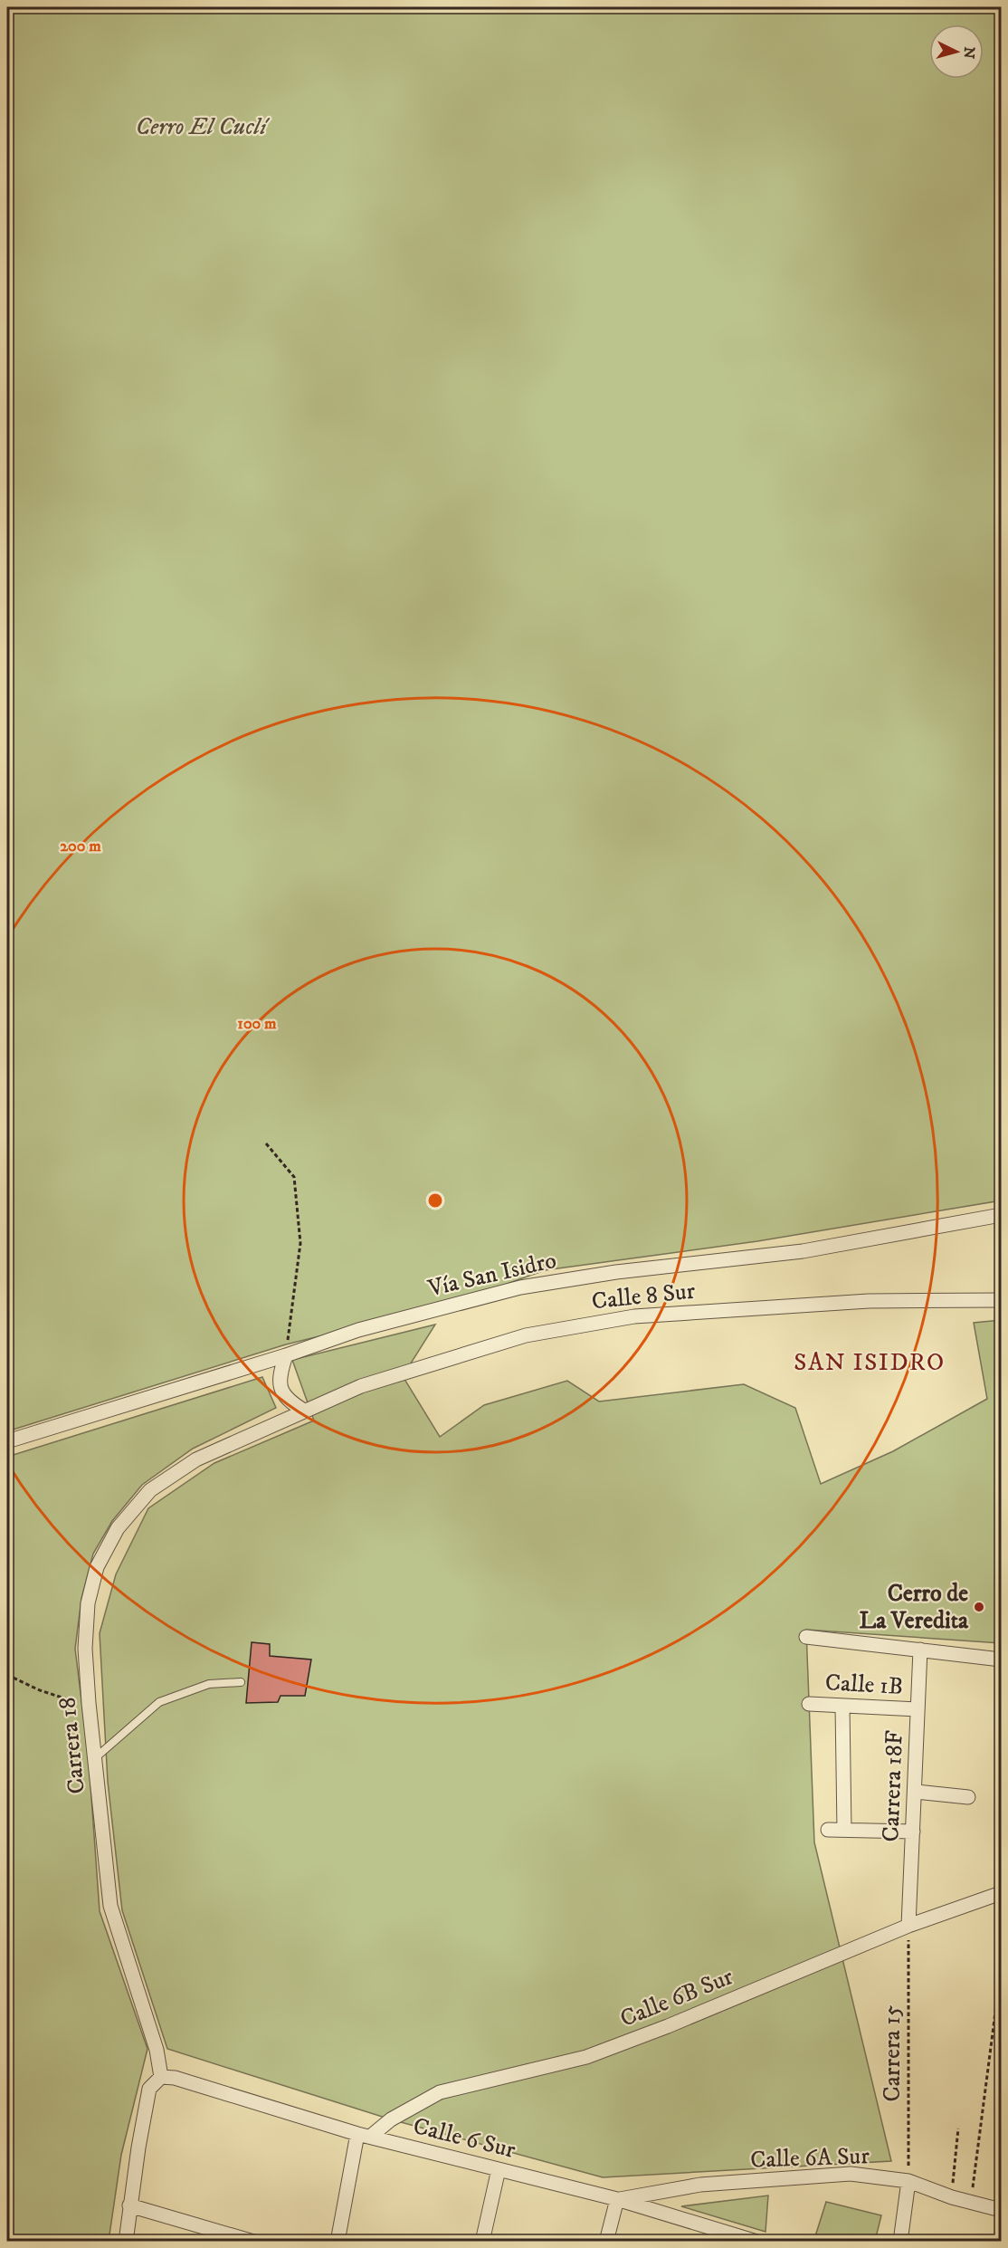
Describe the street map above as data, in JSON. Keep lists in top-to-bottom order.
{
  "streets": {
    "street": [
      "Vía San Isidro",
      "Calle 8 Sur",
      "Calle 1B",
      "Carrera 18",
      "Carrera 18F",
      "Calle 6B Sur",
      "Calle 6 Sur",
      "Calle 6A Sur"
    ],
    "path": ["Carrera 15"]
  },
  "crossings": [
    ["Calle 8 Sur", "Carrera 18"],
    ["Calle 1B", "Carrera 18F"],
    ["Carrera 18", "Calle 6 Sur"],
    ["Carrera 18F", "Calle 6B Sur"],
    ["Carrera 18F", "Carrera 15"],
    ["Calle 6B Sur", "Carrera 15"],
    ["Calle 6B Sur", "Calle 6 Sur"],
    ["Carrera 15", "Calle 6A Sur"],
    ["Calle 6 Sur", "Calle 6A Sur"]
  ],
  "districts": ["SAN ISIDRO"],
  "parks": ["Cerro El Cuclí"],
  "places": ["Cerro de La Veredita"],
  "north": "right",
  "rings": ["200 m", "100 m"]
}
